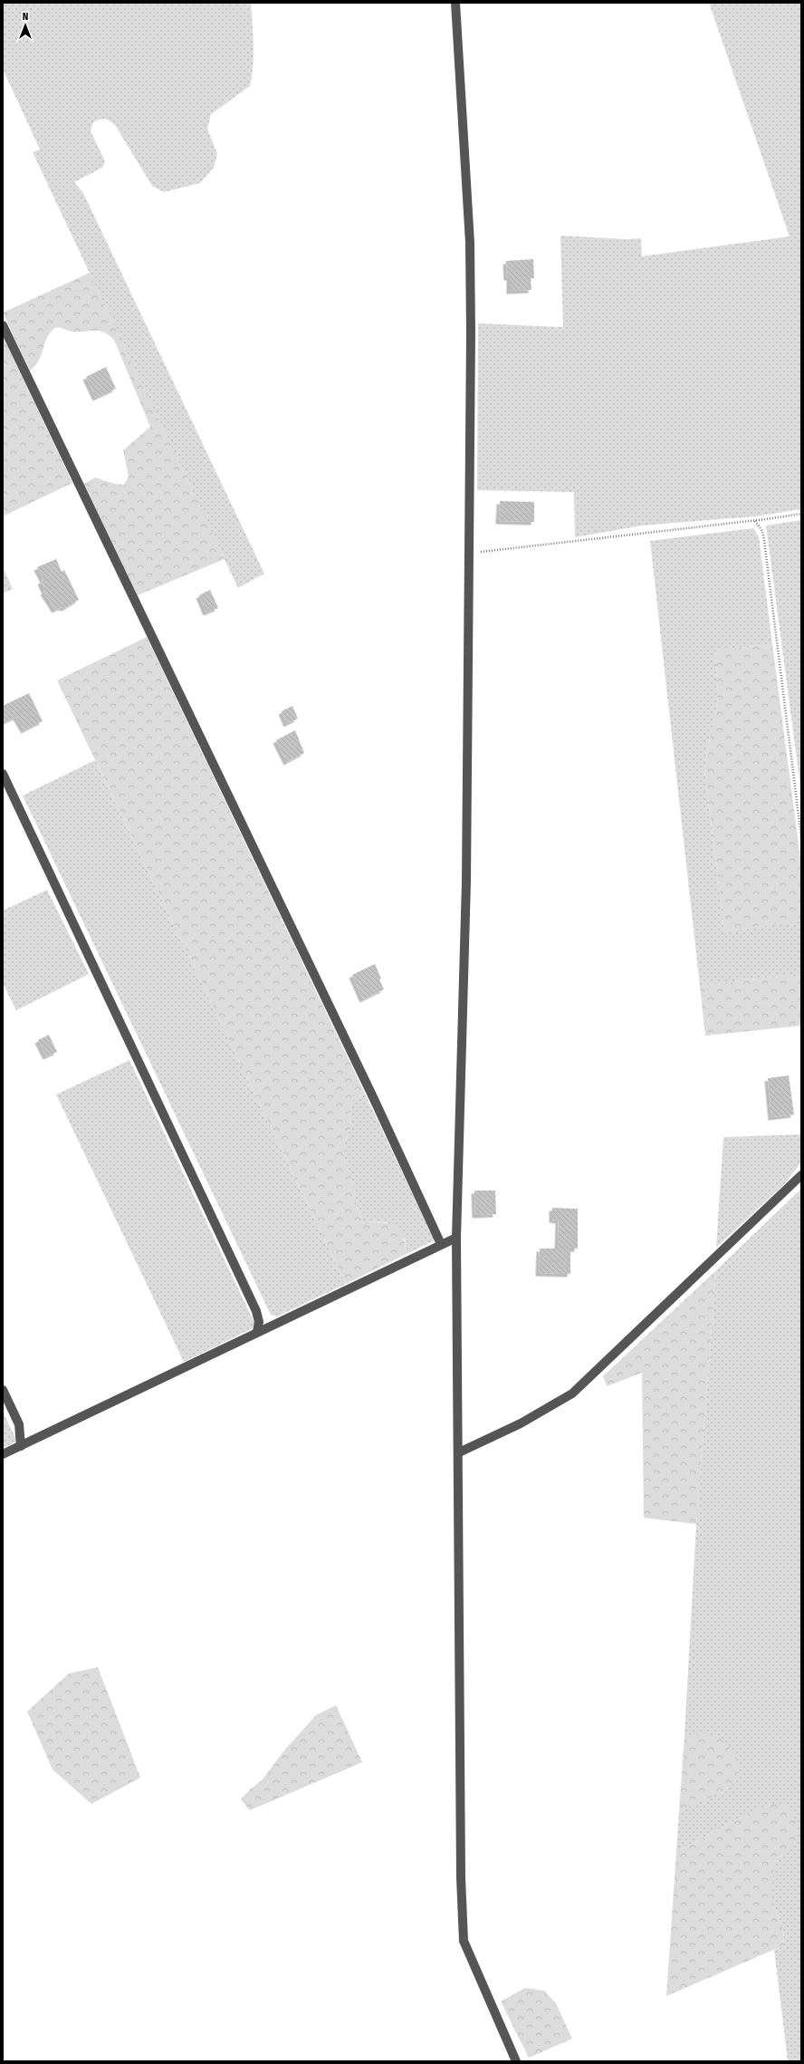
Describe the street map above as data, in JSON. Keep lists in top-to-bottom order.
{
  "north": "top"
}
